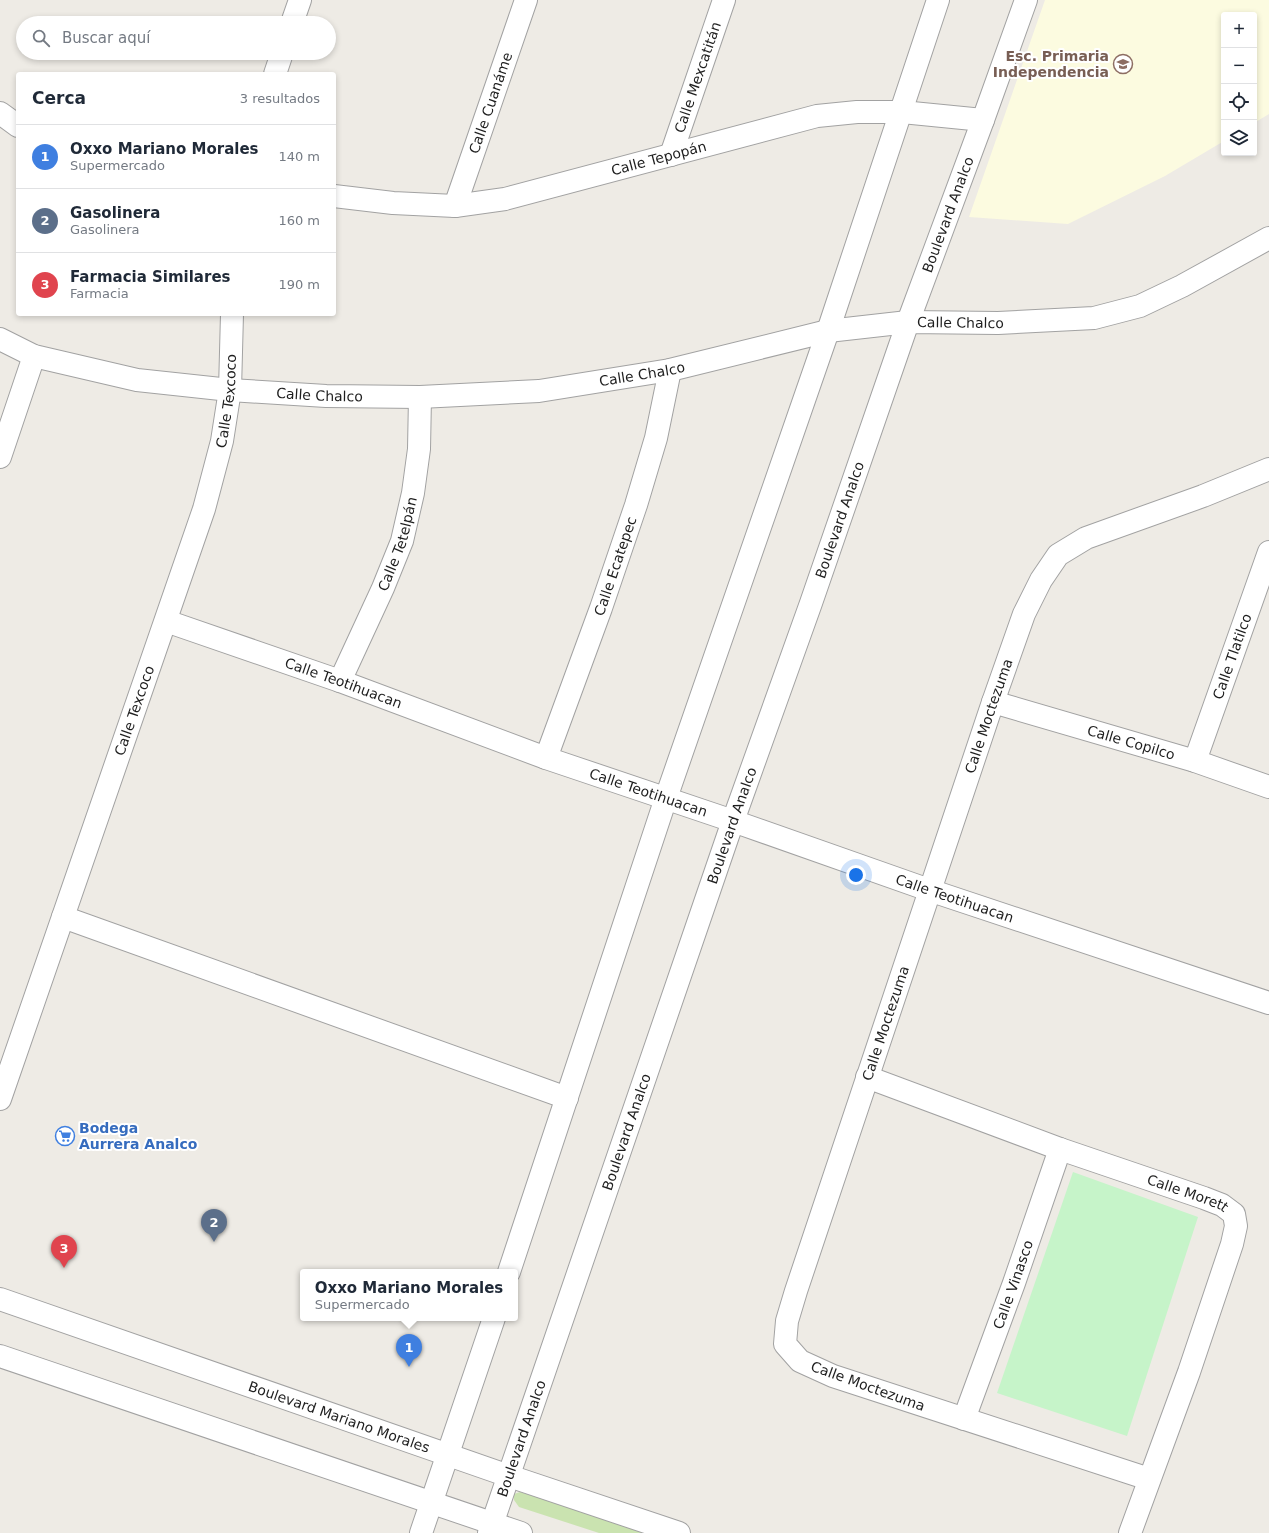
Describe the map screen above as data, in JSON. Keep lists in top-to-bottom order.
{
  "streets": {
    "street": [
      "Calle Mexcatitán",
      "Calle Cuanáme",
      "Calle Tepopán",
      "Boulevard Analco",
      "Calle Chalco",
      "Calle Texcoco",
      "Calle Tetelpán",
      "Calle Ecatepec",
      "Calle Tlatilco",
      "Calle Teotihuacan",
      "Calle Moctezuma",
      "Calle Copilco",
      "Calle Morett",
      "Calle Vinasco",
      "Boulevard Mariano Morales"
    ]
  },
  "crossings": [
    ["Calle Mexcatitán", "Calle Tepopán"],
    ["Calle Cuanáme", "Calle Tepopán"],
    ["Calle Tepopán", "Boulevard Analco"],
    ["Boulevard Analco", "Calle Chalco"],
    ["Boulevard Analco", "Calle Teotihuacan"],
    ["Boulevard Analco", "Boulevard Mariano Morales"],
    ["Calle Chalco", "Calle Texcoco"],
    ["Calle Chalco", "Calle Tetelpán"],
    ["Calle Chalco", "Calle Ecatepec"],
    ["Calle Texcoco", "Calle Teotihuacan"],
    ["Calle Tetelpán", "Calle Teotihuacan"],
    ["Calle Ecatepec", "Calle Teotihuacan"],
    ["Calle Tlatilco", "Calle Copilco"],
    ["Calle Teotihuacan", "Calle Moctezuma"],
    ["Calle Moctezuma", "Calle Copilco"],
    ["Calle Moctezuma", "Calle Morett"],
    ["Calle Moctezuma", "Calle Vinasco"],
    ["Calle Morett", "Calle Vinasco"]
  ],
  "places": {
    "school or university": ["Esc. Primaria Independencia"],
    "supermarket": ["Bodega Aurrera Analco"]
  },
  "page": {
    "map_buttons": ["+", "−"],
    "search": "Buscar aquí",
    "heading": ["Cerca", "3 resultados"],
    "list": [
      {
        "mark": "1",
        "name": "Oxxo Mariano Morales",
        "note": "Supermercado",
        "value": "140 m"
      },
      {
        "mark": "2",
        "name": "Gasolinera",
        "note": "Gasolinera",
        "value": "160 m"
      },
      {
        "mark": "3",
        "name": "Farmacia Similares",
        "note": "Farmacia",
        "value": "190 m"
      }
    ],
    "pins": ["2", "3", "1"],
    "popup": ["Oxxo Mariano Morales", "Supermercado"]
  }
}
